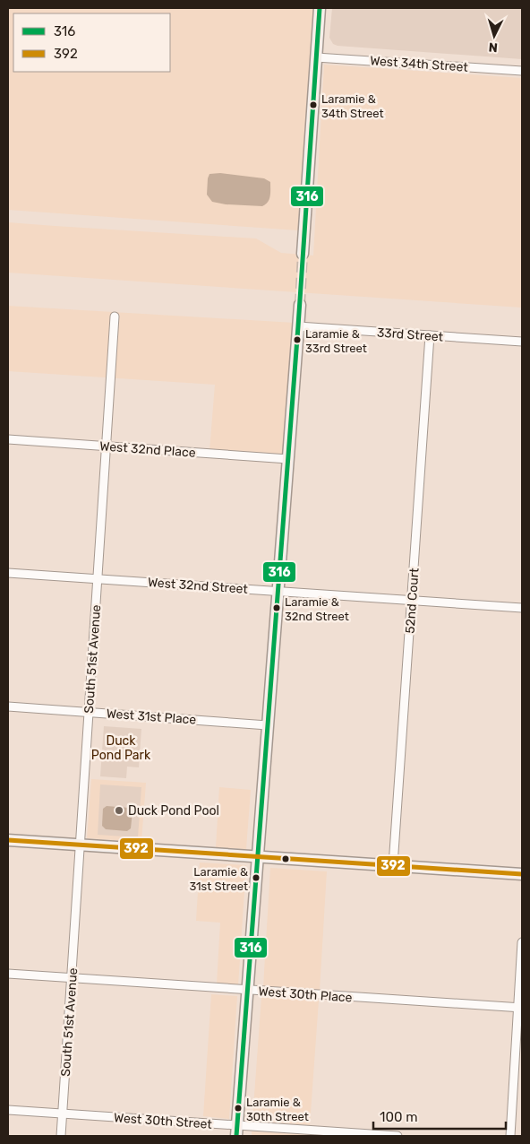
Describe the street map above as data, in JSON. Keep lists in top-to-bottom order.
{
  "streets": {
    "street": [
      "West 34th Street",
      "33rd Street",
      "West 32nd Place",
      "West 32nd Street",
      "52nd Court",
      "South 51st Avenue",
      "West 31st Place",
      "West 30th Place",
      "West 30th Street"
    ]
  },
  "crossings": [
    ["33rd Street", "52nd Court"],
    ["West 32nd Place", "South 51st Avenue"],
    ["West 32nd Street", "52nd Court"],
    ["West 32nd Street", "South 51st Avenue"],
    ["South 51st Avenue", "West 31st Place"],
    ["South 51st Avenue", "West 30th Place"],
    ["South 51st Avenue", "West 30th Street"]
  ],
  "parks": ["Duck Pond Park"],
  "places": [
    "Laramie & 34th Street",
    "Laramie & 33rd Street",
    "Laramie & 32nd Street",
    "Duck Pond Pool",
    "Laramie & 31st Street",
    "Laramie & 30th Street"
  ],
  "lines": ["transit line 316", "transit line 392"],
  "legend": ["316", "392"],
  "scale_bar": "100 m",
  "north": "bottom"
}
